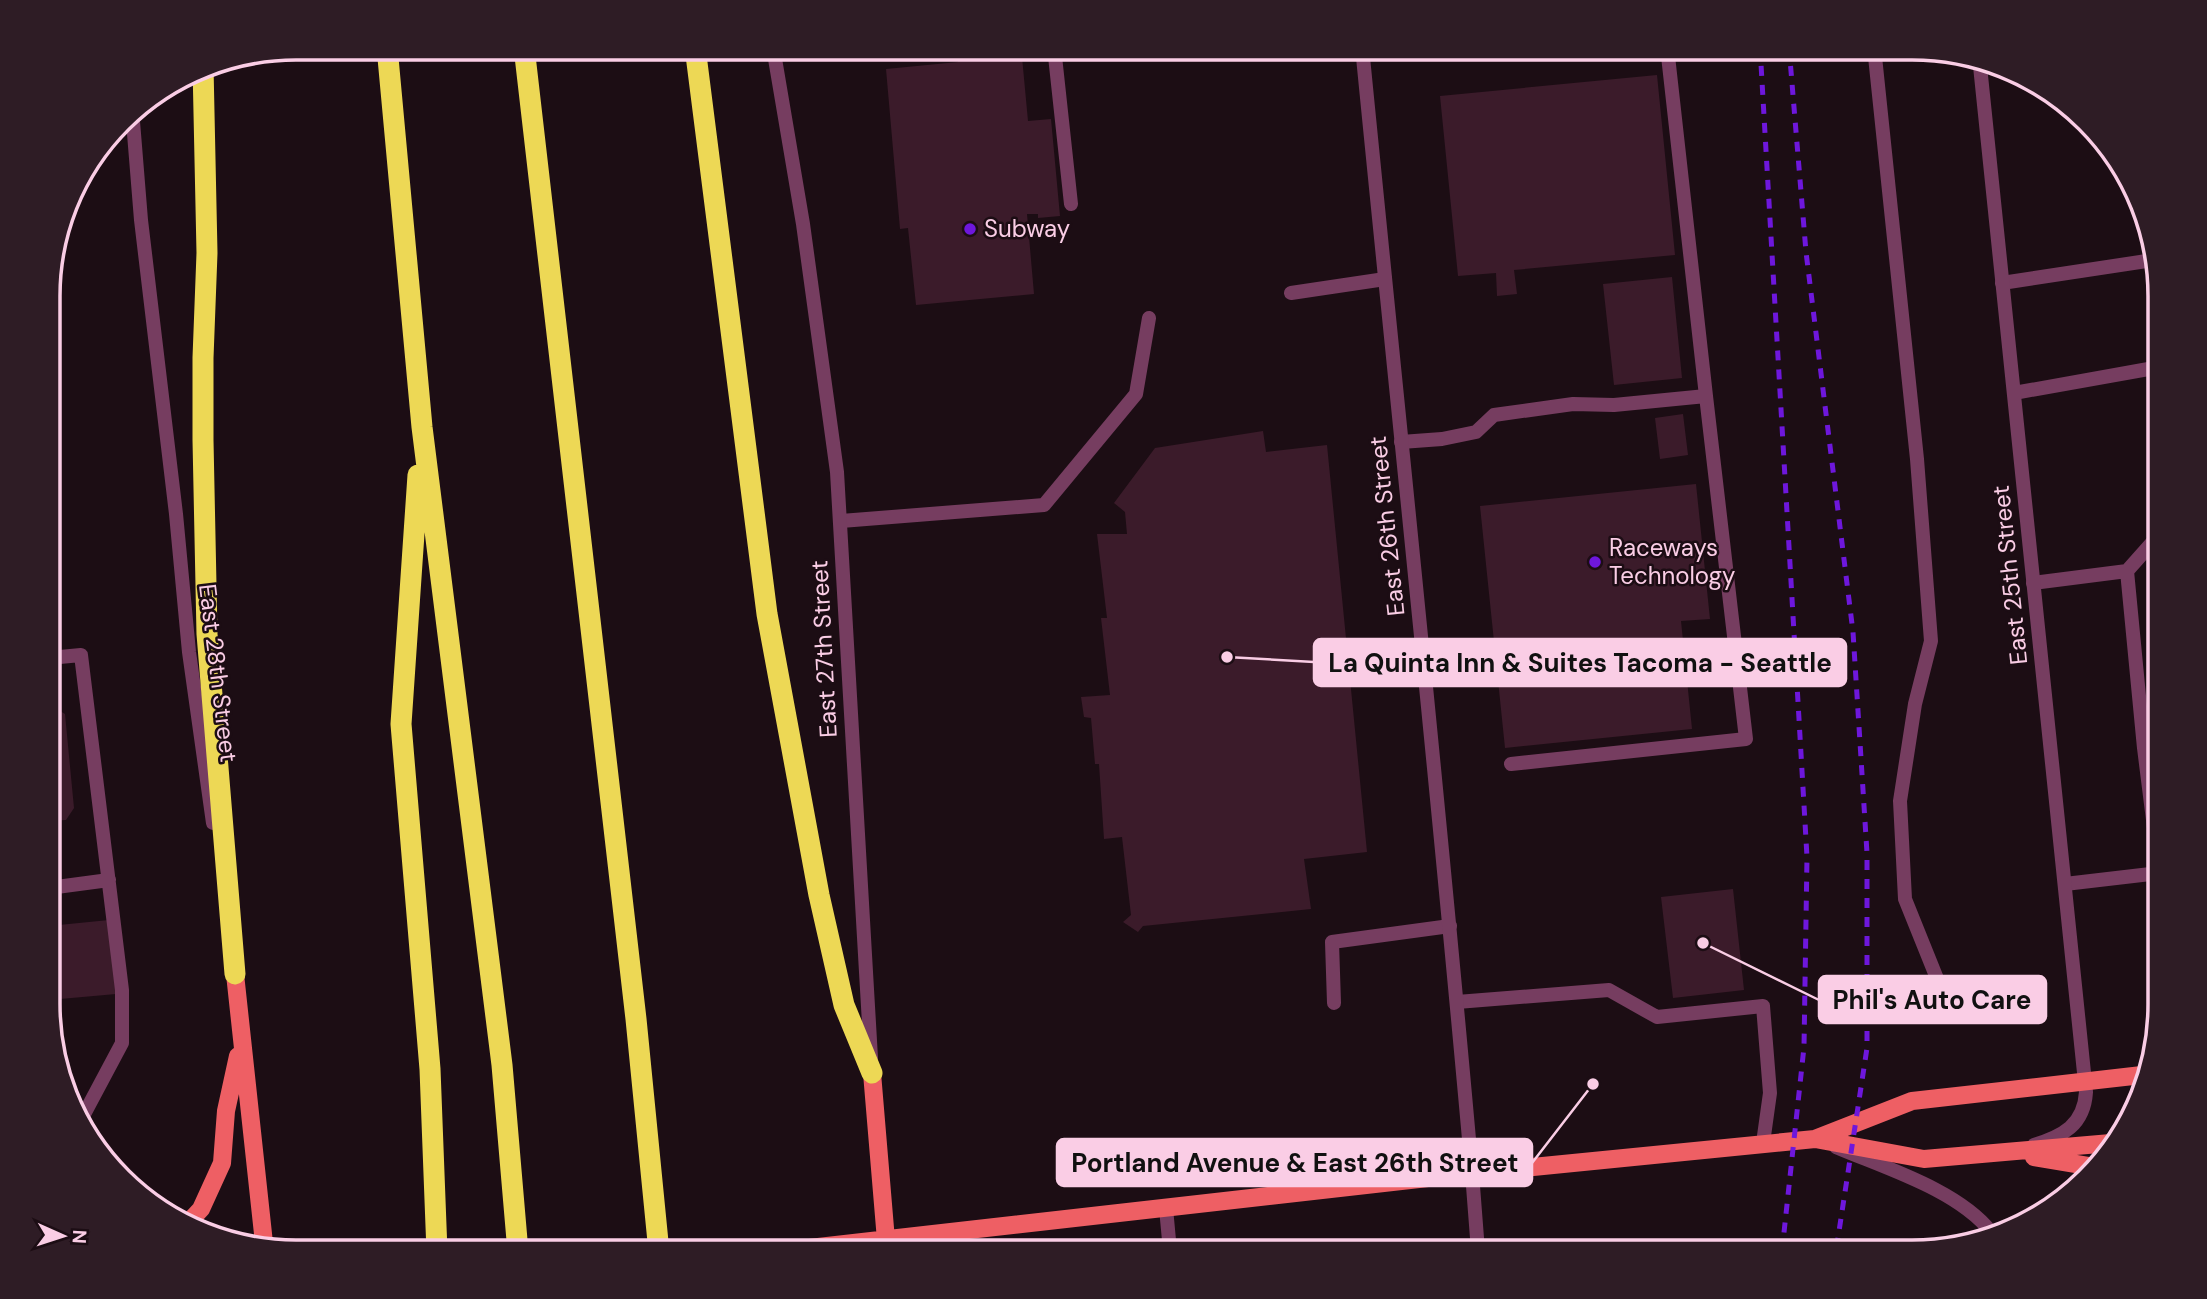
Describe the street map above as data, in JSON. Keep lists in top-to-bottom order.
{
  "streets": {
    "main road": ["East 27th Street", "East 28th Street"],
    "street": ["East 26th Street", "East 25th Street"]
  },
  "places": [
    "Subway",
    "Raceways Technology",
    "La Quinta Inn & Suites Tacoma - Seattle",
    "Phil's Auto Care",
    "Portland Avenue & East 26th Street"
  ],
  "north": "right"
}
